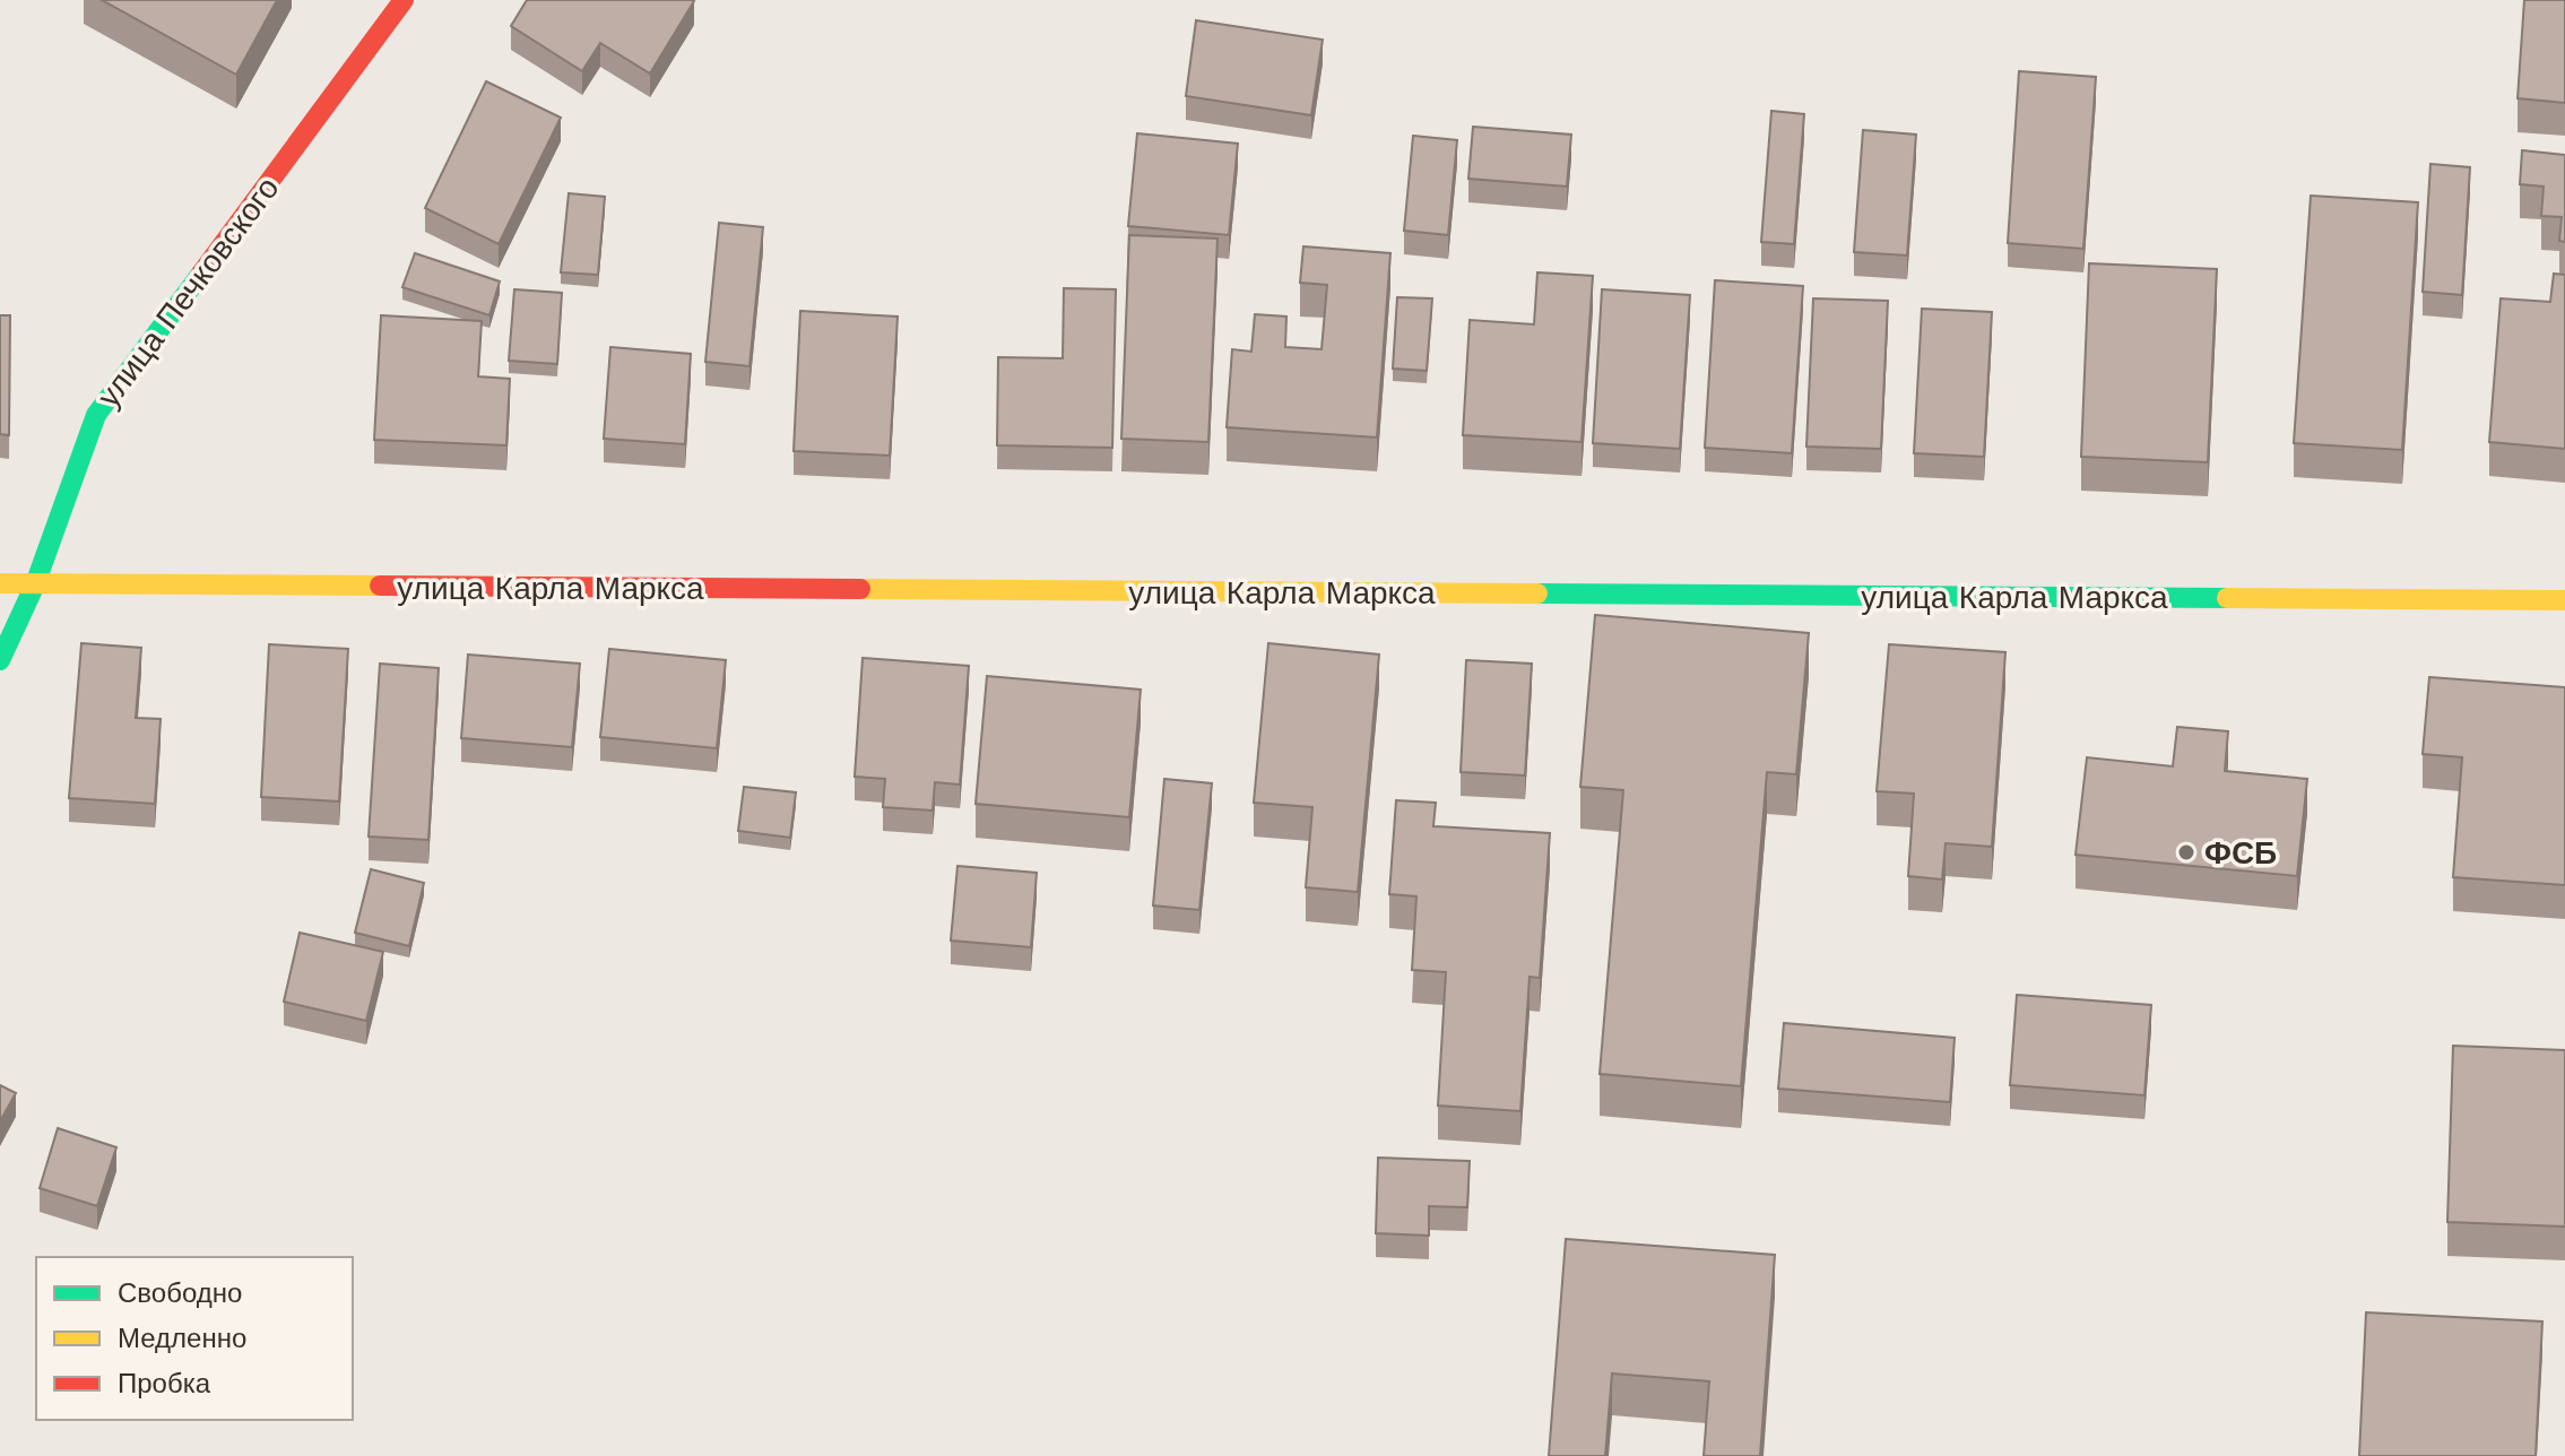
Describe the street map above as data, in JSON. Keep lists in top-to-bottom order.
{
  "streets": {
    "street": ["улица Печковского", "улица Карла Маркса"]
  },
  "crossings": [
    ["улица Печковского", "улица Карла Маркса"]
  ],
  "places": ["ФСБ"],
  "legend": ["Свободно", "Медленно", "Пробка"]
}
